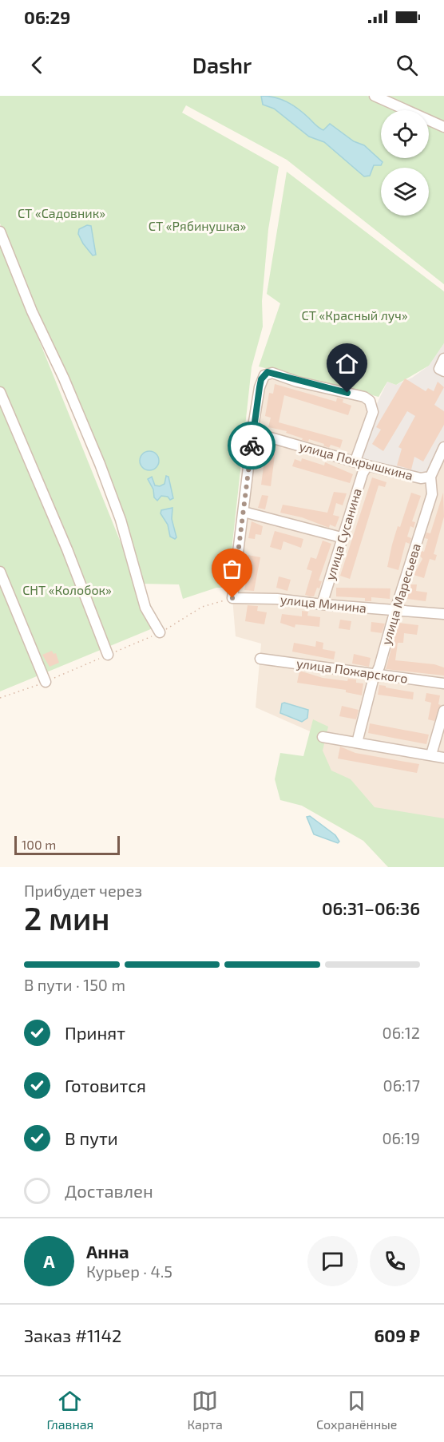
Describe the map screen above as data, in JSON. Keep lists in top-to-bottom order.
{
  "streets": {
    "street": [
      "улица Покрышкина",
      "улица Сусанина",
      "улица Маресьева",
      "улица Минина",
      "улица Пожарского"
    ]
  },
  "crossings": [
    ["улица Покрышкина", "улица Сусанина"],
    ["улица Покрышкина", "улица Маресьева"],
    ["улица Сусанина", "улица Минина"],
    ["улица Маресьева", "улица Минина"],
    ["улица Маресьева", "улица Пожарского"]
  ],
  "parks": [
    "СТ «Садовник»",
    "СТ «Рябинушка»",
    "СТ «Красный луч»",
    "СНТ «Колобок»"
  ],
  "scale_bar": "100 m",
  "page": {
    "status": "06:29",
    "header": "Dashr",
    "scale": "100 m",
    "heading": ["2 мин", "Прибудет через", "06:31–06:36"],
    "panel": [
      "Анна",
      "Курьер · 4.5",
      "Заказ #1142",
      "609 ₽"
    ],
    "bar": "В пути · 150 m",
    "list": [
      ["Принят", "06:12"],
      ["Готовится", "06:17"],
      ["В пути", "06:19"],
      "Доставлен"
    ],
    "round": "А",
    "tabs": ["Главная", "Карта", "Сохранённые"]
  }
}
